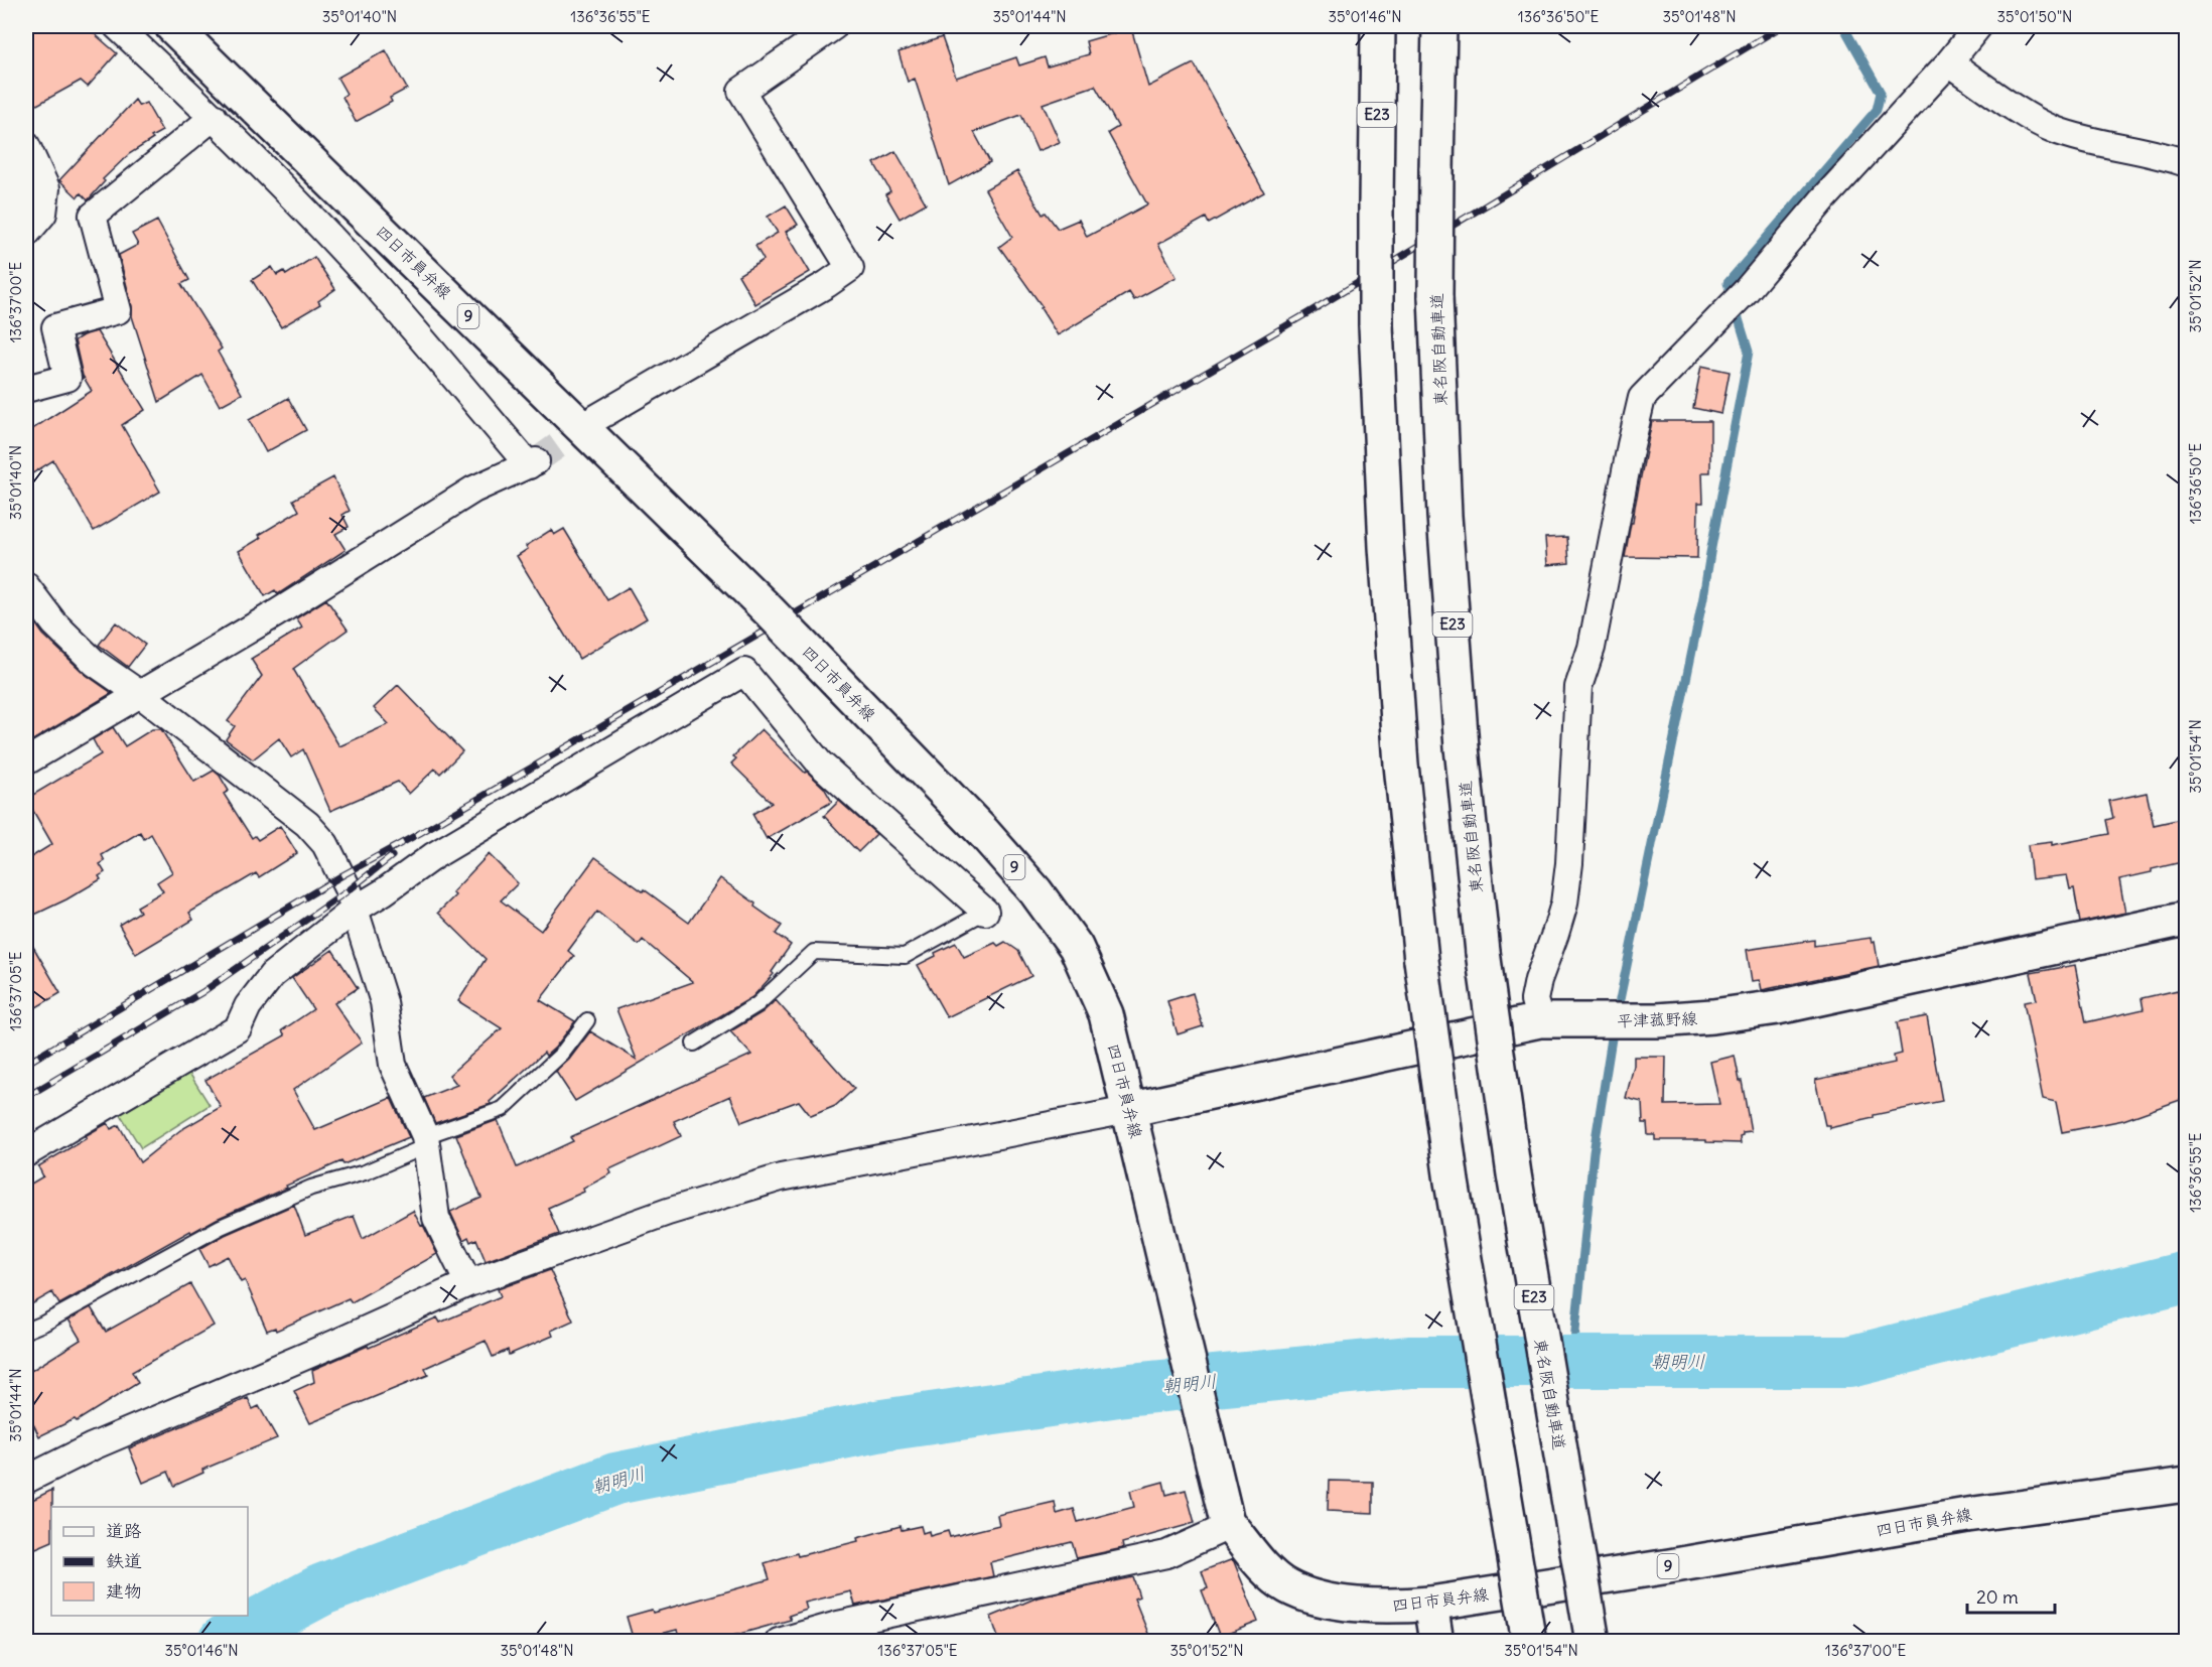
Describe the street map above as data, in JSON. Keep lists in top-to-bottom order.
{
  "streets": {
    "main road": [
      "E23",
      "四日市員弁線",
      "9",
      "東名阪自動車道",
      "平津菰野線"
    ]
  },
  "crossings": [
    ["四日市員弁線", "平津菰野線"]
  ],
  "water": ["朝明川"],
  "legend": ["道路", "鉄道", "建物"],
  "scale_bar": "20 m",
  "coordinates": [
    "35°01'40\"N",
    "136°36'55\"E",
    "35°01'44\"N",
    "35°01'46\"N",
    "136°36'50\"E",
    "35°01'48\"N",
    "35°01'50\"N",
    "35°01'52\"N",
    "136°37'00\"E",
    "35°01'54\"N",
    "136°37'05\"E"
  ]
}
